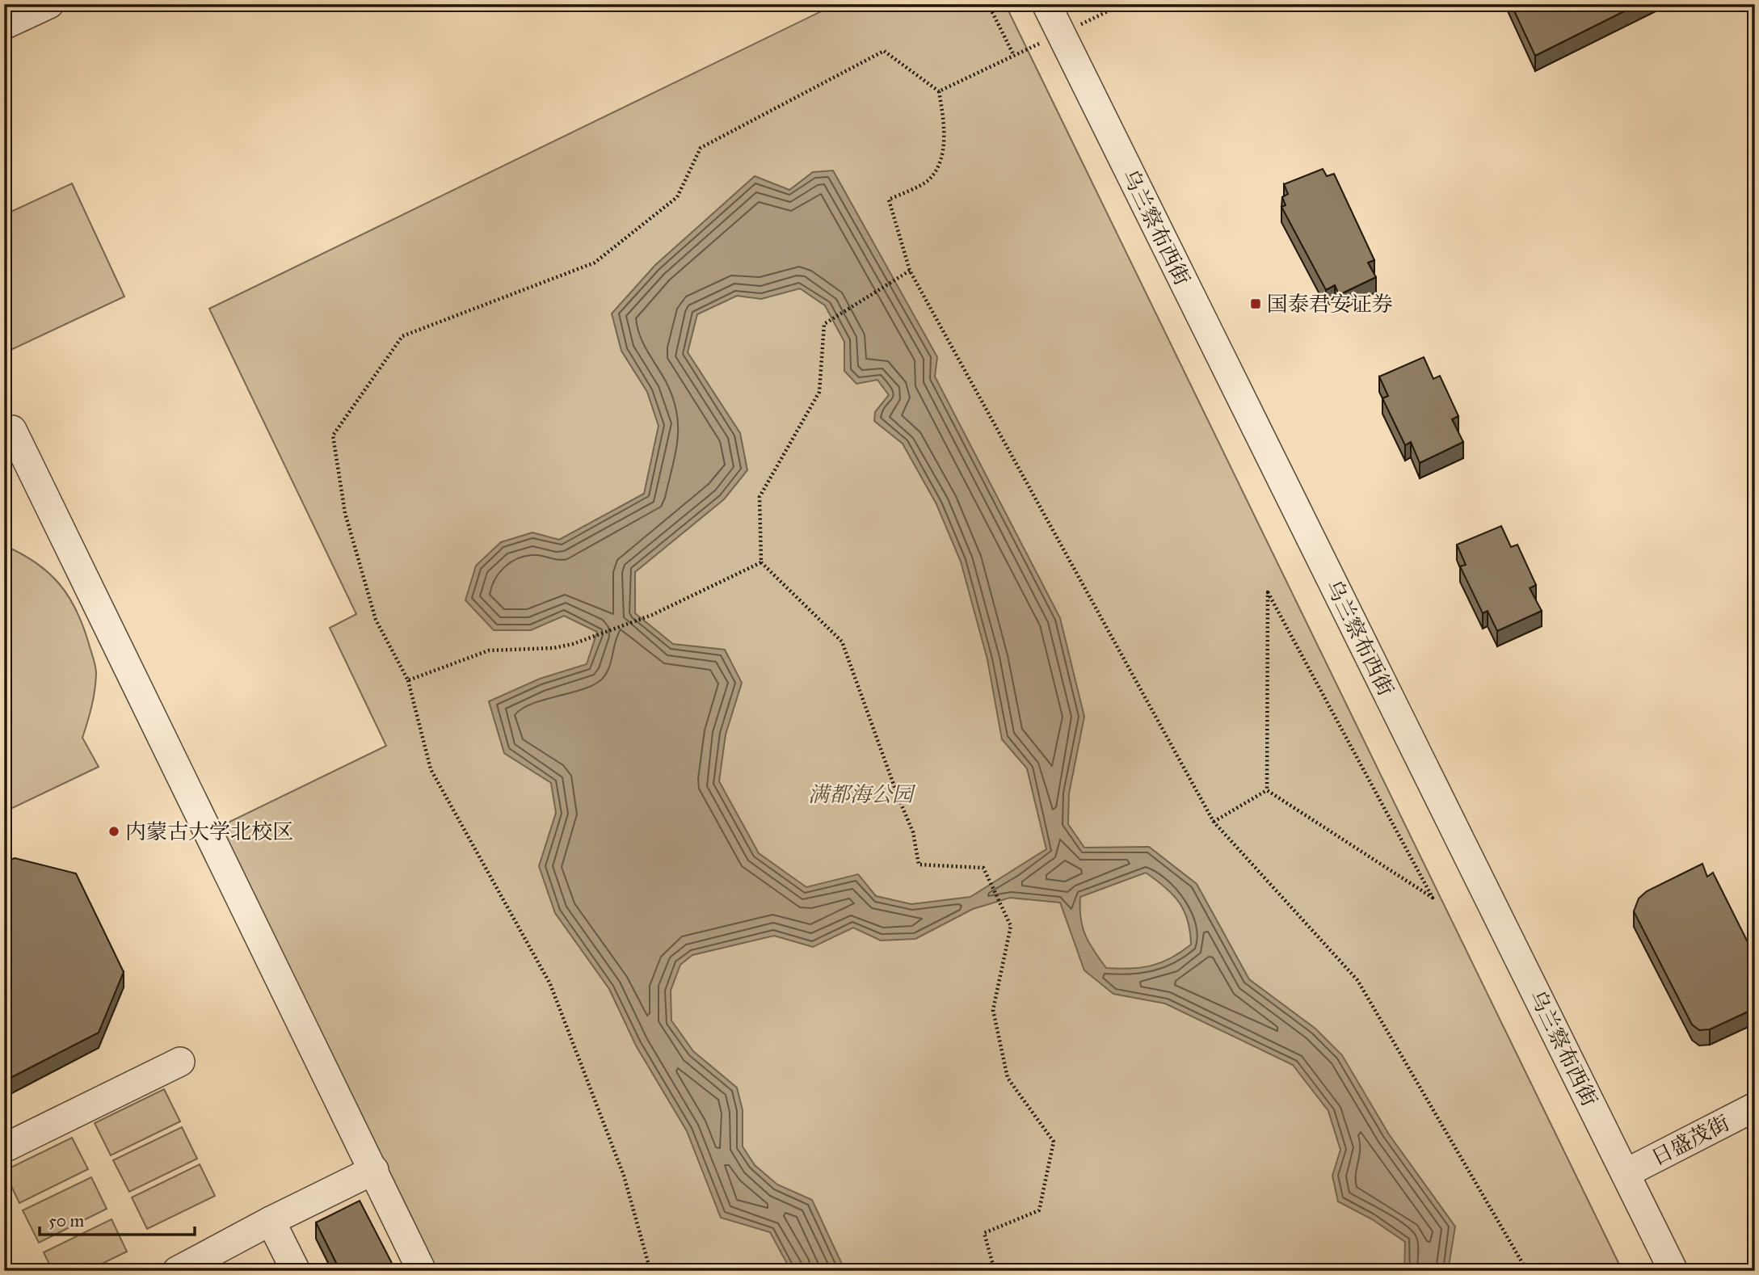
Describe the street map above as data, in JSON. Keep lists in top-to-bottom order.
{
  "streets": {
    "street": ["乌兰察布西街", "日盛茂街"]
  },
  "crossings": [
    ["乌兰察布西街", "日盛茂街"]
  ],
  "parks": ["满都海公园"],
  "places": {
    "transit": ["国泰君安证券"],
    "other": ["内蒙古大学北校区"]
  },
  "scale_bar": "50 m"
}
